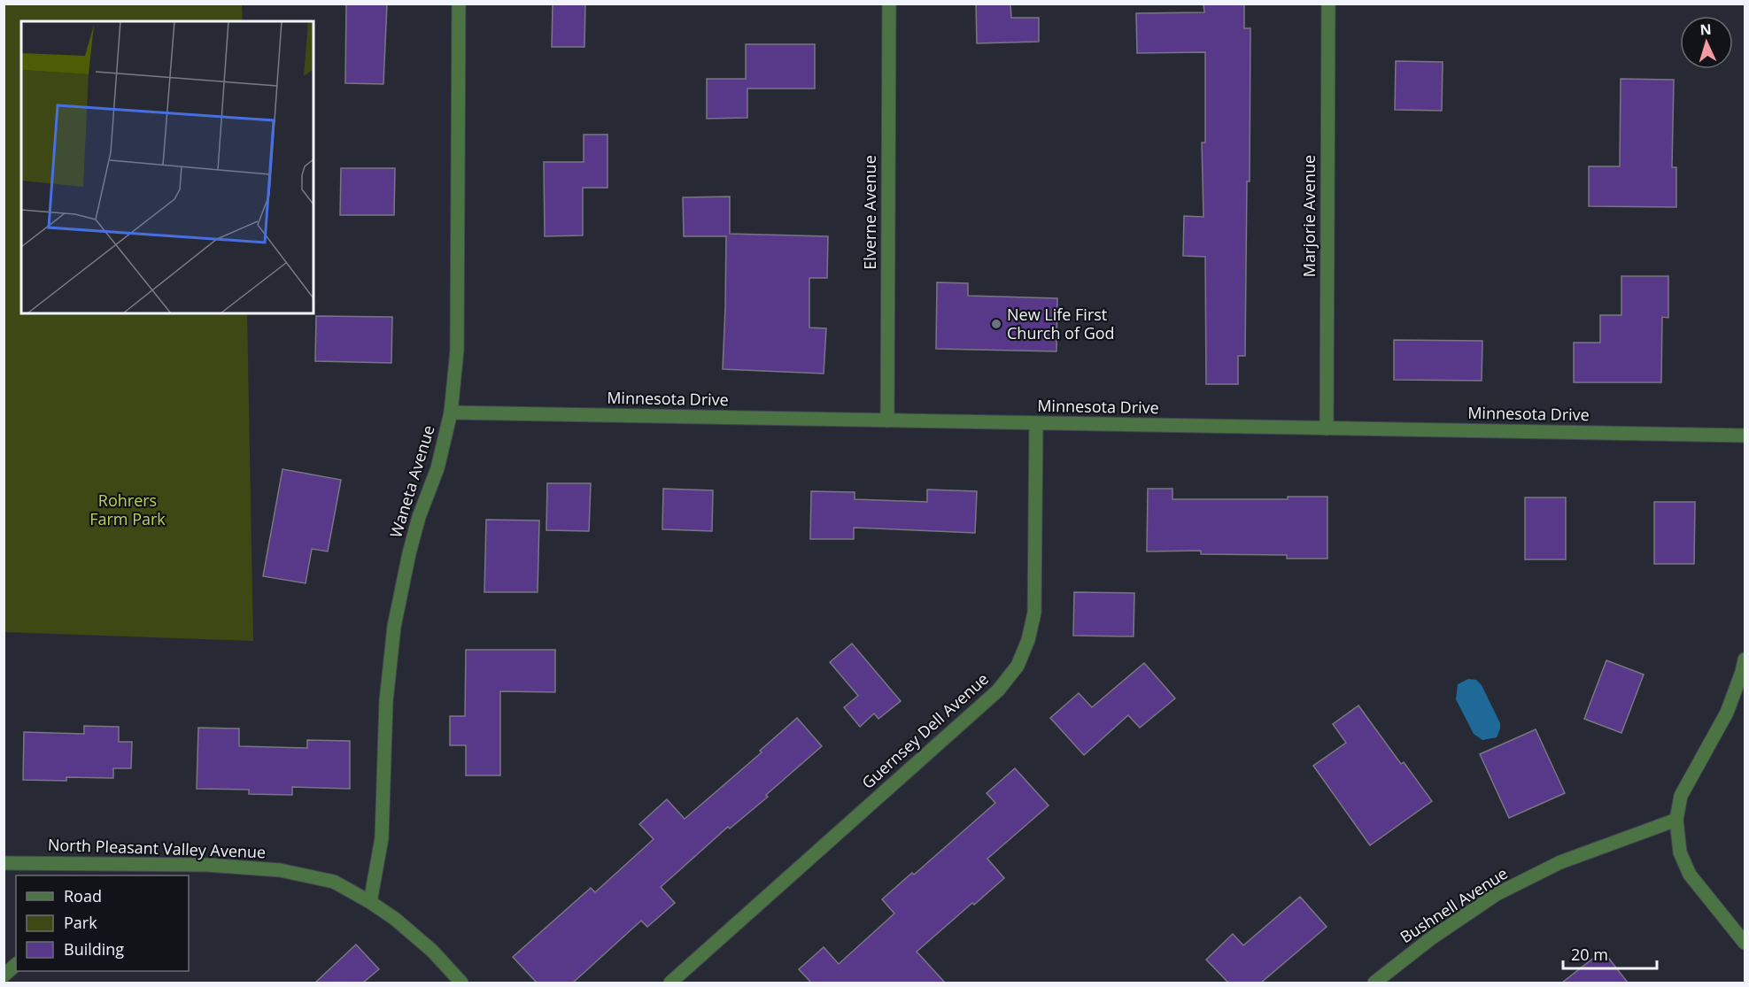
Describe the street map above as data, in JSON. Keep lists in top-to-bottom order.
{
  "streets": {
    "street": [
      "Elverne Avenue",
      "Marjorie Avenue",
      "Minnesota Drive",
      "Waneta Avenue",
      "Guernsey Dell Avenue",
      "North Pleasant Valley Avenue",
      "Bushnell Avenue"
    ]
  },
  "crossings": [
    ["Elverne Avenue", "Minnesota Drive"],
    ["Marjorie Avenue", "Minnesota Drive"],
    ["Minnesota Drive", "Waneta Avenue"],
    ["Minnesota Drive", "Guernsey Dell Avenue"],
    ["Waneta Avenue", "North Pleasant Valley Avenue"]
  ],
  "parks": ["Rohrers Farm Park"],
  "places": ["New Life First Church of God"],
  "legend": ["Road", "Park", "Building"],
  "scale_bar": "20 m",
  "north": "top"
}
